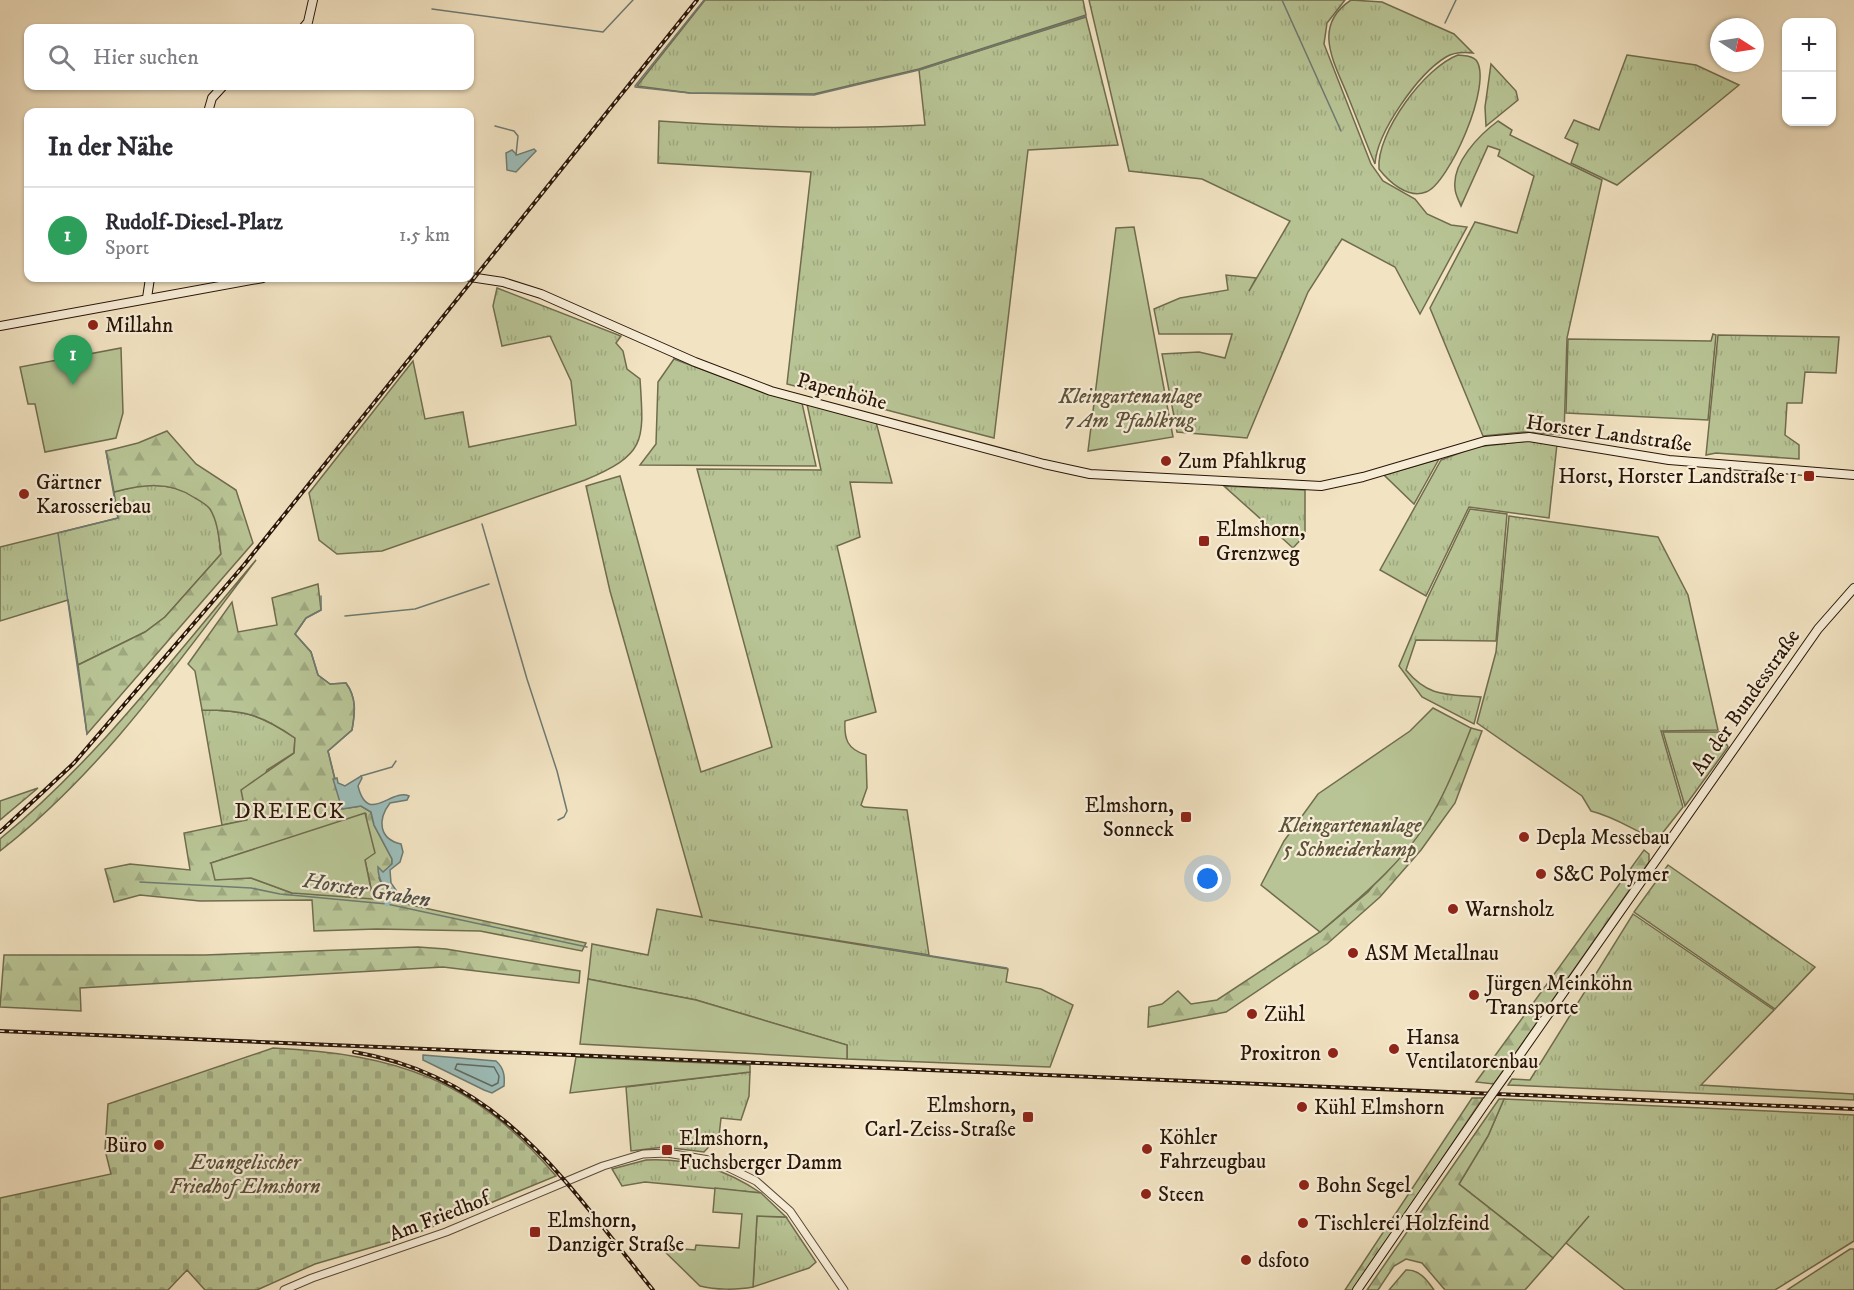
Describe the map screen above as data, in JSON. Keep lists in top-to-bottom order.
{
  "streets": {
    "main road": ["Papenhöhe", "Horster Landstraße", "An der Bundesstraße"],
    "street": ["Am Friedhof"]
  },
  "crossings": [
    ["Papenhöhe", "Horster Landstraße"]
  ],
  "districts": ["DREIECK"],
  "water": ["Horster Graben"],
  "parks": ["Kleingartenanlage 7 Am Pfahlkrug", "Kleingartenanlage 5 Schneiderkamp", "Evangelischer Friedhof Elmshorn"],
  "places": {
    "other": [
      "Millahn",
      "Zum Pfahlkrug",
      "Gärtner Karosseriebau",
      "Depla Messebau",
      "S&C Polymer",
      "Warnsholz",
      "ASM Metallnau",
      "Jürgen Meinköhn Transporte",
      "Zühl",
      "Hansa Ventilatorenbau",
      "Proxitron",
      "Kühl Elmshorn",
      "Büro",
      "Köhler Fahrzeugbau",
      "Bohn Segel",
      "Steen",
      "Tischlerei Holzfeind",
      "dsfoto"
    ],
    "transit": [
      "Horst, Horster Landstraße 1",
      "Elmshorn, Grenzweg",
      "Elmshorn, Sonneck",
      "Elmshorn, Carl-Zeiss-Straße",
      "Elmshorn, Fuchsberger Damm",
      "Elmshorn, Danziger Straße"
    ]
  },
  "north": "right",
  "page": {
    "map_buttons": ["+", "−"],
    "search": "Hier suchen",
    "heading": "In der Nähe",
    "list": [
      {
        "mark": "1",
        "name": "Rudolf-Diesel-Platz",
        "note": "Sport",
        "value": "1.5 km"
      }
    ],
    "pins": "1"
  }
}
